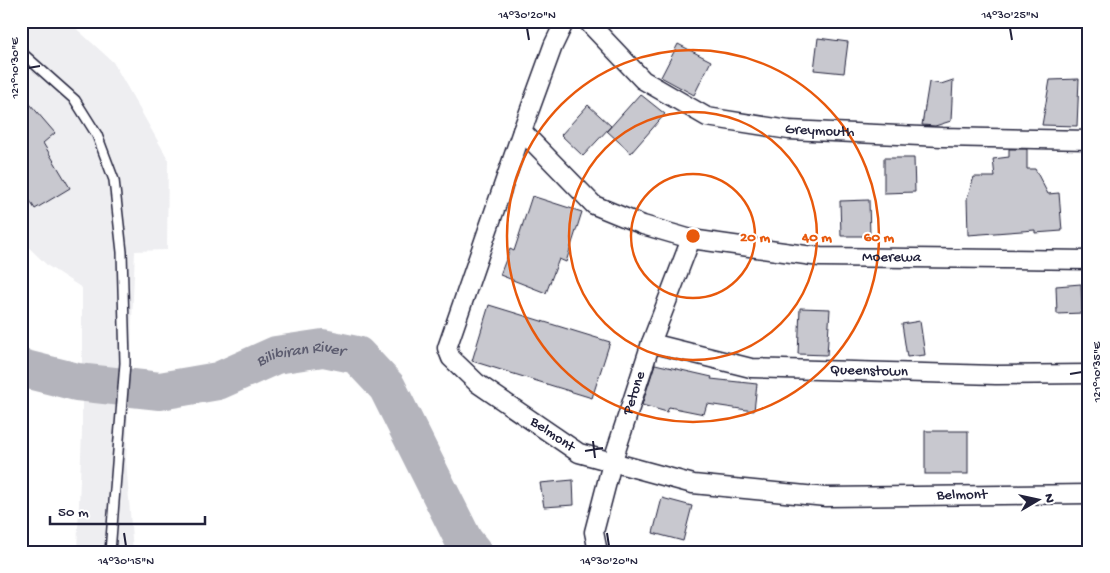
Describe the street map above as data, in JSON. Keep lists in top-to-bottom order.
{
  "streets": {
    "street": [
      "Greymouth",
      "Moerewa",
      "Queenstown",
      "Petone",
      "Belmont"
    ]
  },
  "crossings": [
    ["Moerewa", "Petone"],
    ["Moerewa", "Belmont"],
    ["Queenstown", "Petone"],
    ["Petone", "Belmont"]
  ],
  "water": ["Bilibiran River"],
  "scale_bar": "50 m",
  "north": "right",
  "coordinates": [
    "14°30'20\"N",
    "14°30'25\"N",
    "121°10'30\"E",
    "121°10'35\"E",
    "14°30'15\"N"
  ],
  "rings": ["20 m", "40 m", "60 m"]
}
